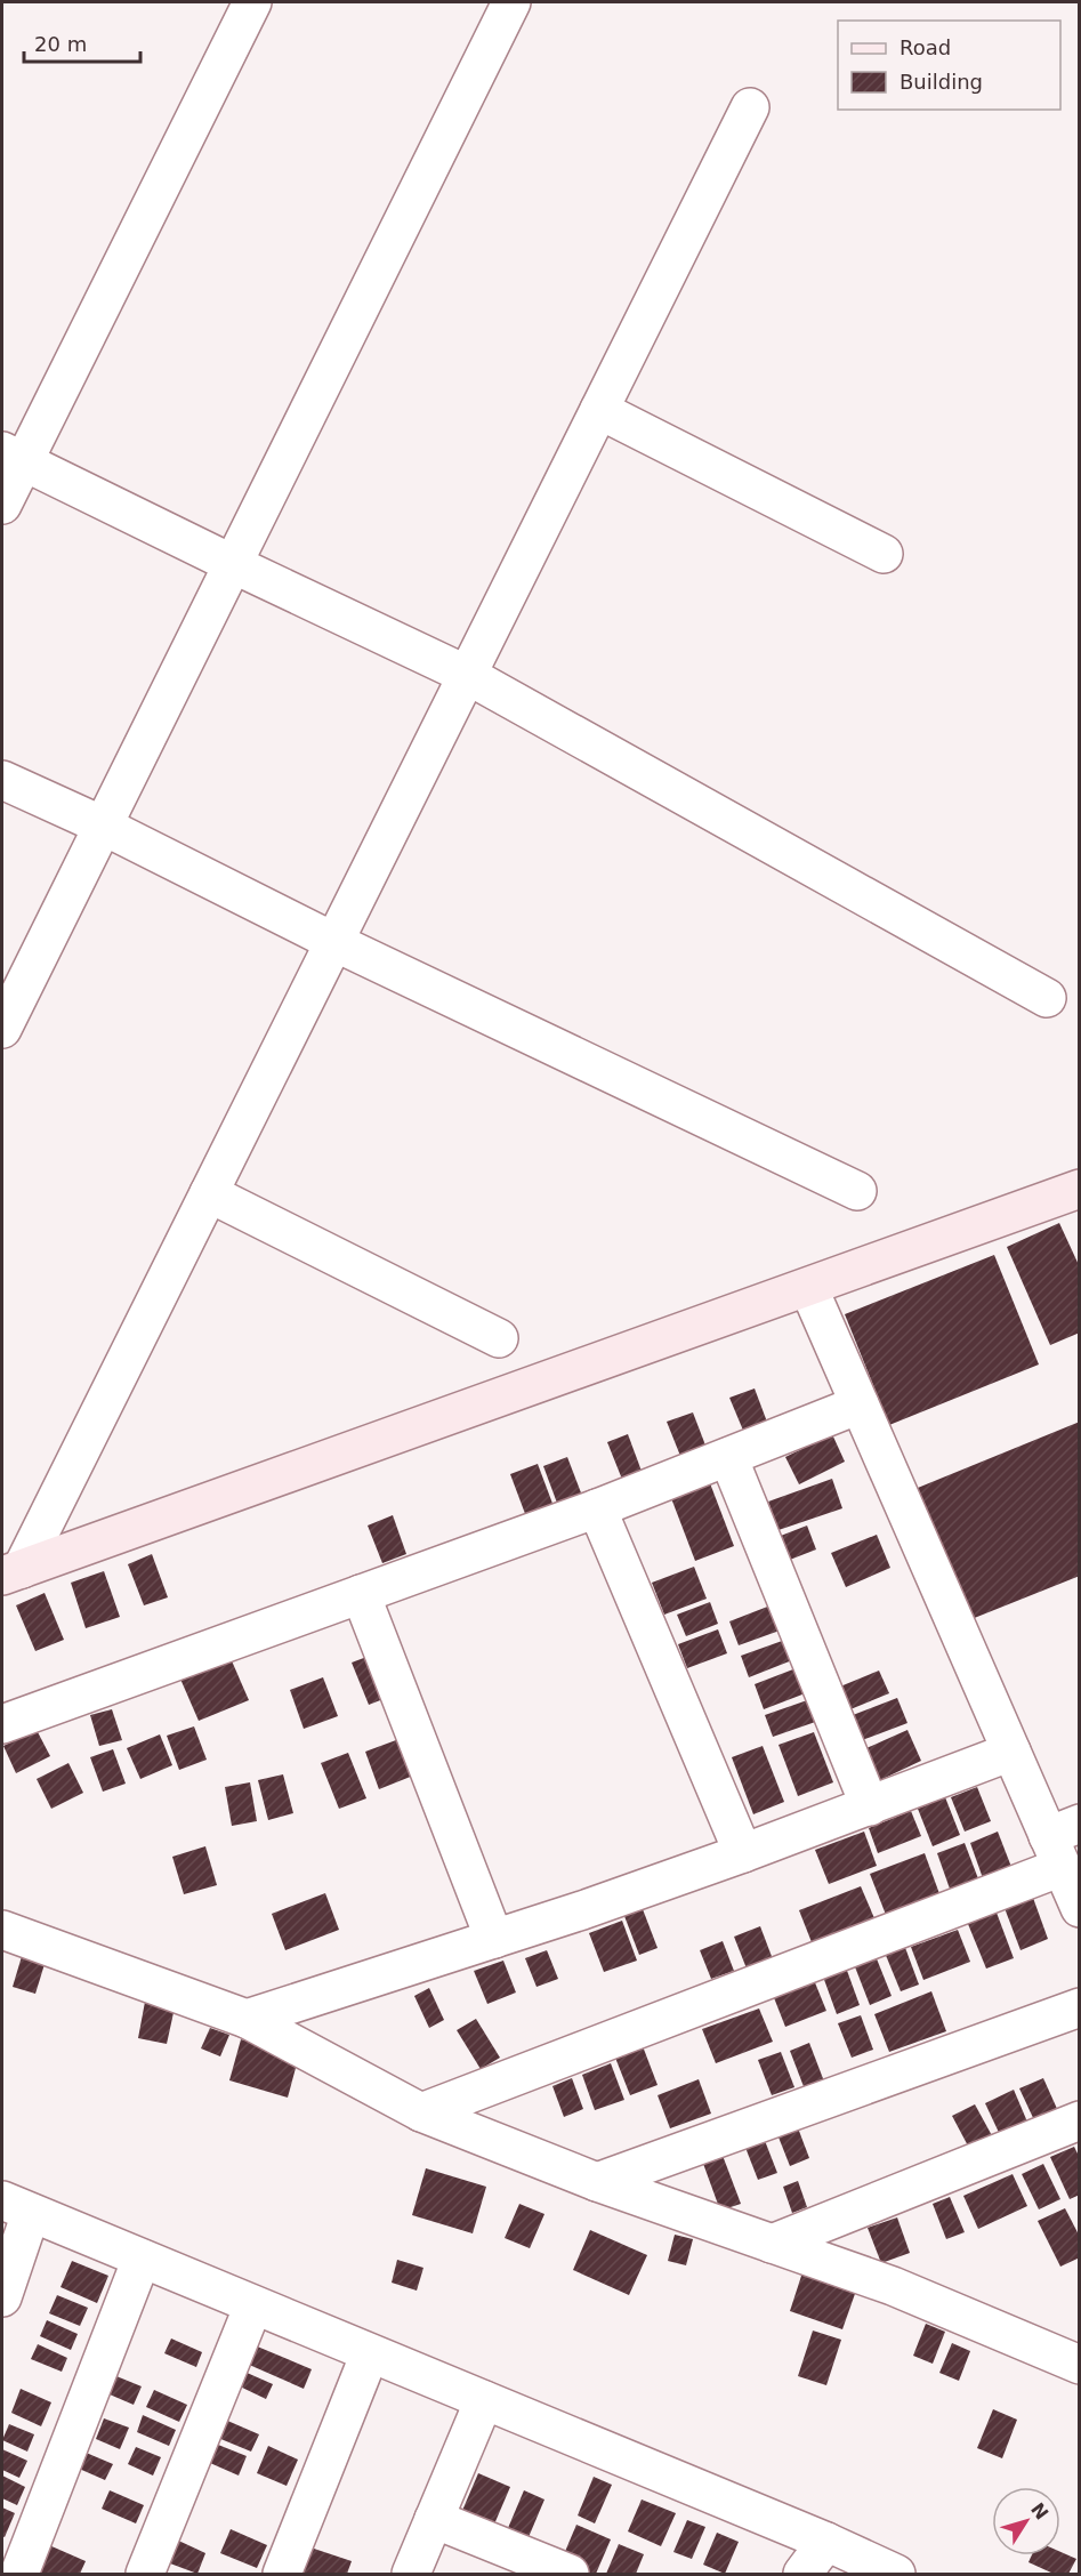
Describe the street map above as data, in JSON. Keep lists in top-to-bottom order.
{
  "legend": ["Road", "Building"],
  "scale_bar": "20 m",
  "north": "top right"
}
